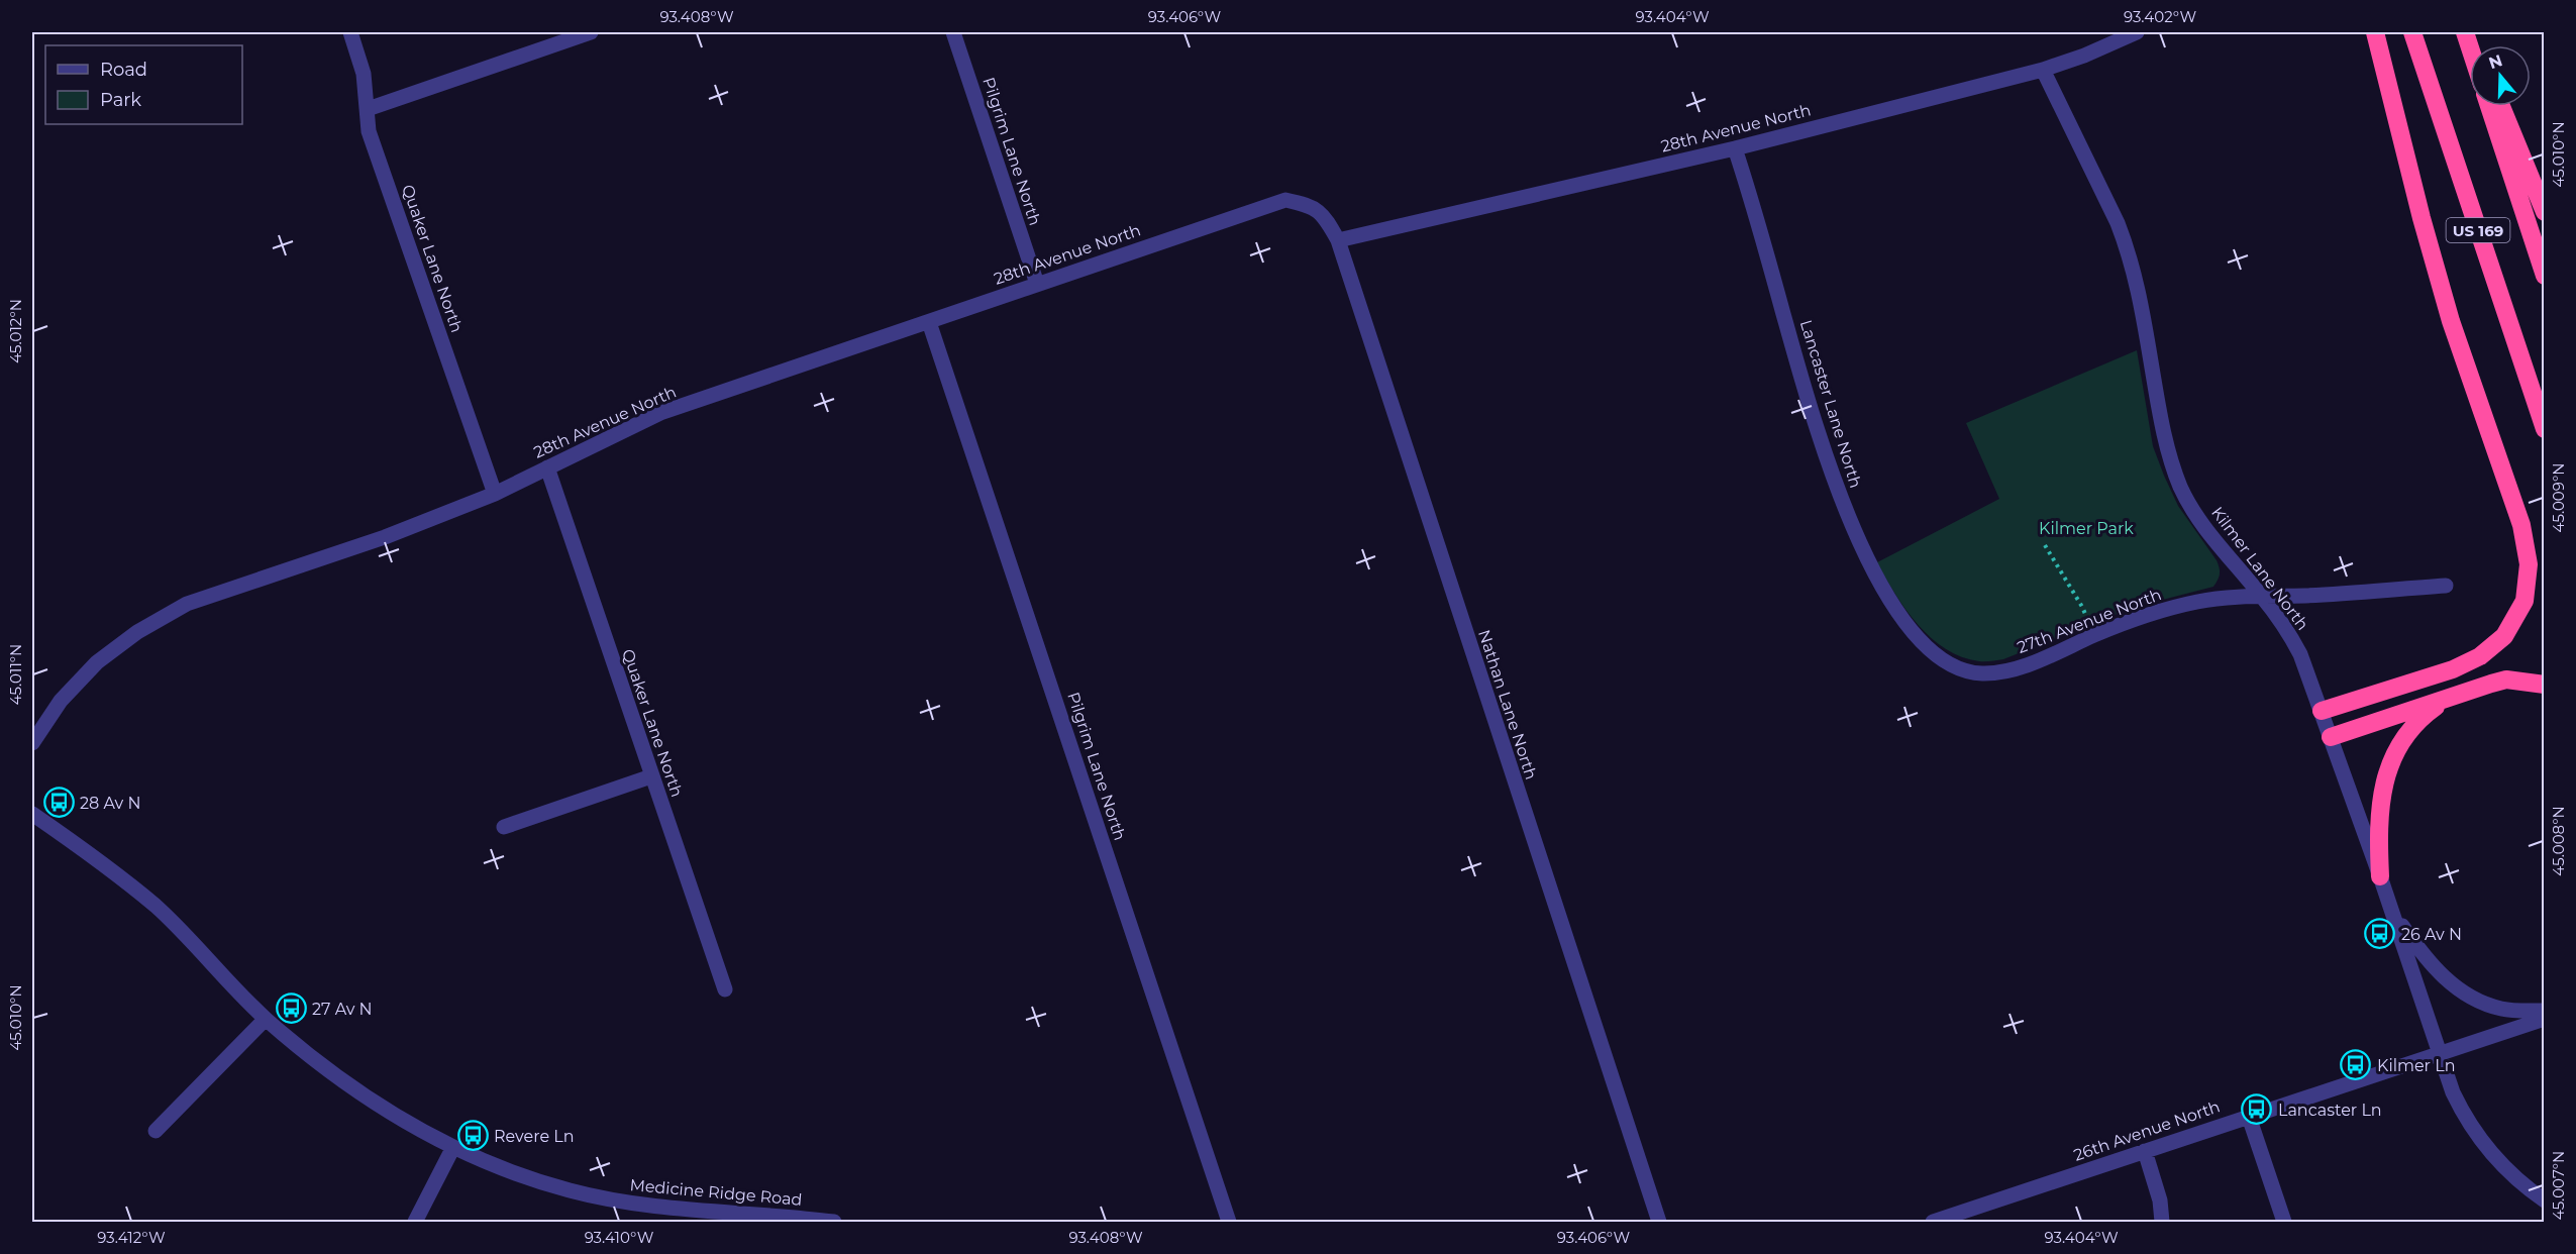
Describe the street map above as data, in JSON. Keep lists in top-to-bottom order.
{
  "streets": {
    "highway": ["US 169"],
    "street": [
      "28th Avenue North",
      "Pilgrim Lane North",
      "Quaker Lane North",
      "Lancaster Lane North",
      "Kilmer Lane North",
      "27th Avenue North",
      "Nathan Lane North",
      "26th Avenue North",
      "Medicine Ridge Road"
    ]
  },
  "crossings": [
    ["28th Avenue North", "Pilgrim Lane North"],
    ["28th Avenue North", "Quaker Lane North"],
    ["28th Avenue North", "Lancaster Lane North"],
    ["28th Avenue North", "Kilmer Lane North"],
    ["28th Avenue North", "Nathan Lane North"],
    ["Lancaster Lane North", "27th Avenue North"],
    ["Kilmer Lane North", "27th Avenue North"],
    ["Kilmer Lane North", "26th Avenue North"]
  ],
  "parks": ["Kilmer Park"],
  "places": {
    "bus stop": [
      "28 Av N",
      "26 Av N",
      "27 Av N",
      "Kilmer Ln",
      "Lancaster Ln",
      "Revere Ln"
    ]
  },
  "legend": ["Road", "Park"],
  "north": "top",
  "coordinates": [
    "93.408°W",
    "93.406°W",
    "93.404°W",
    "93.402°W",
    "45.010°N",
    "45.012°N",
    "45.009°N",
    "45.011°N",
    "45.008°N",
    "45.007°N",
    "93.412°W",
    "93.410°W"
  ]
}
